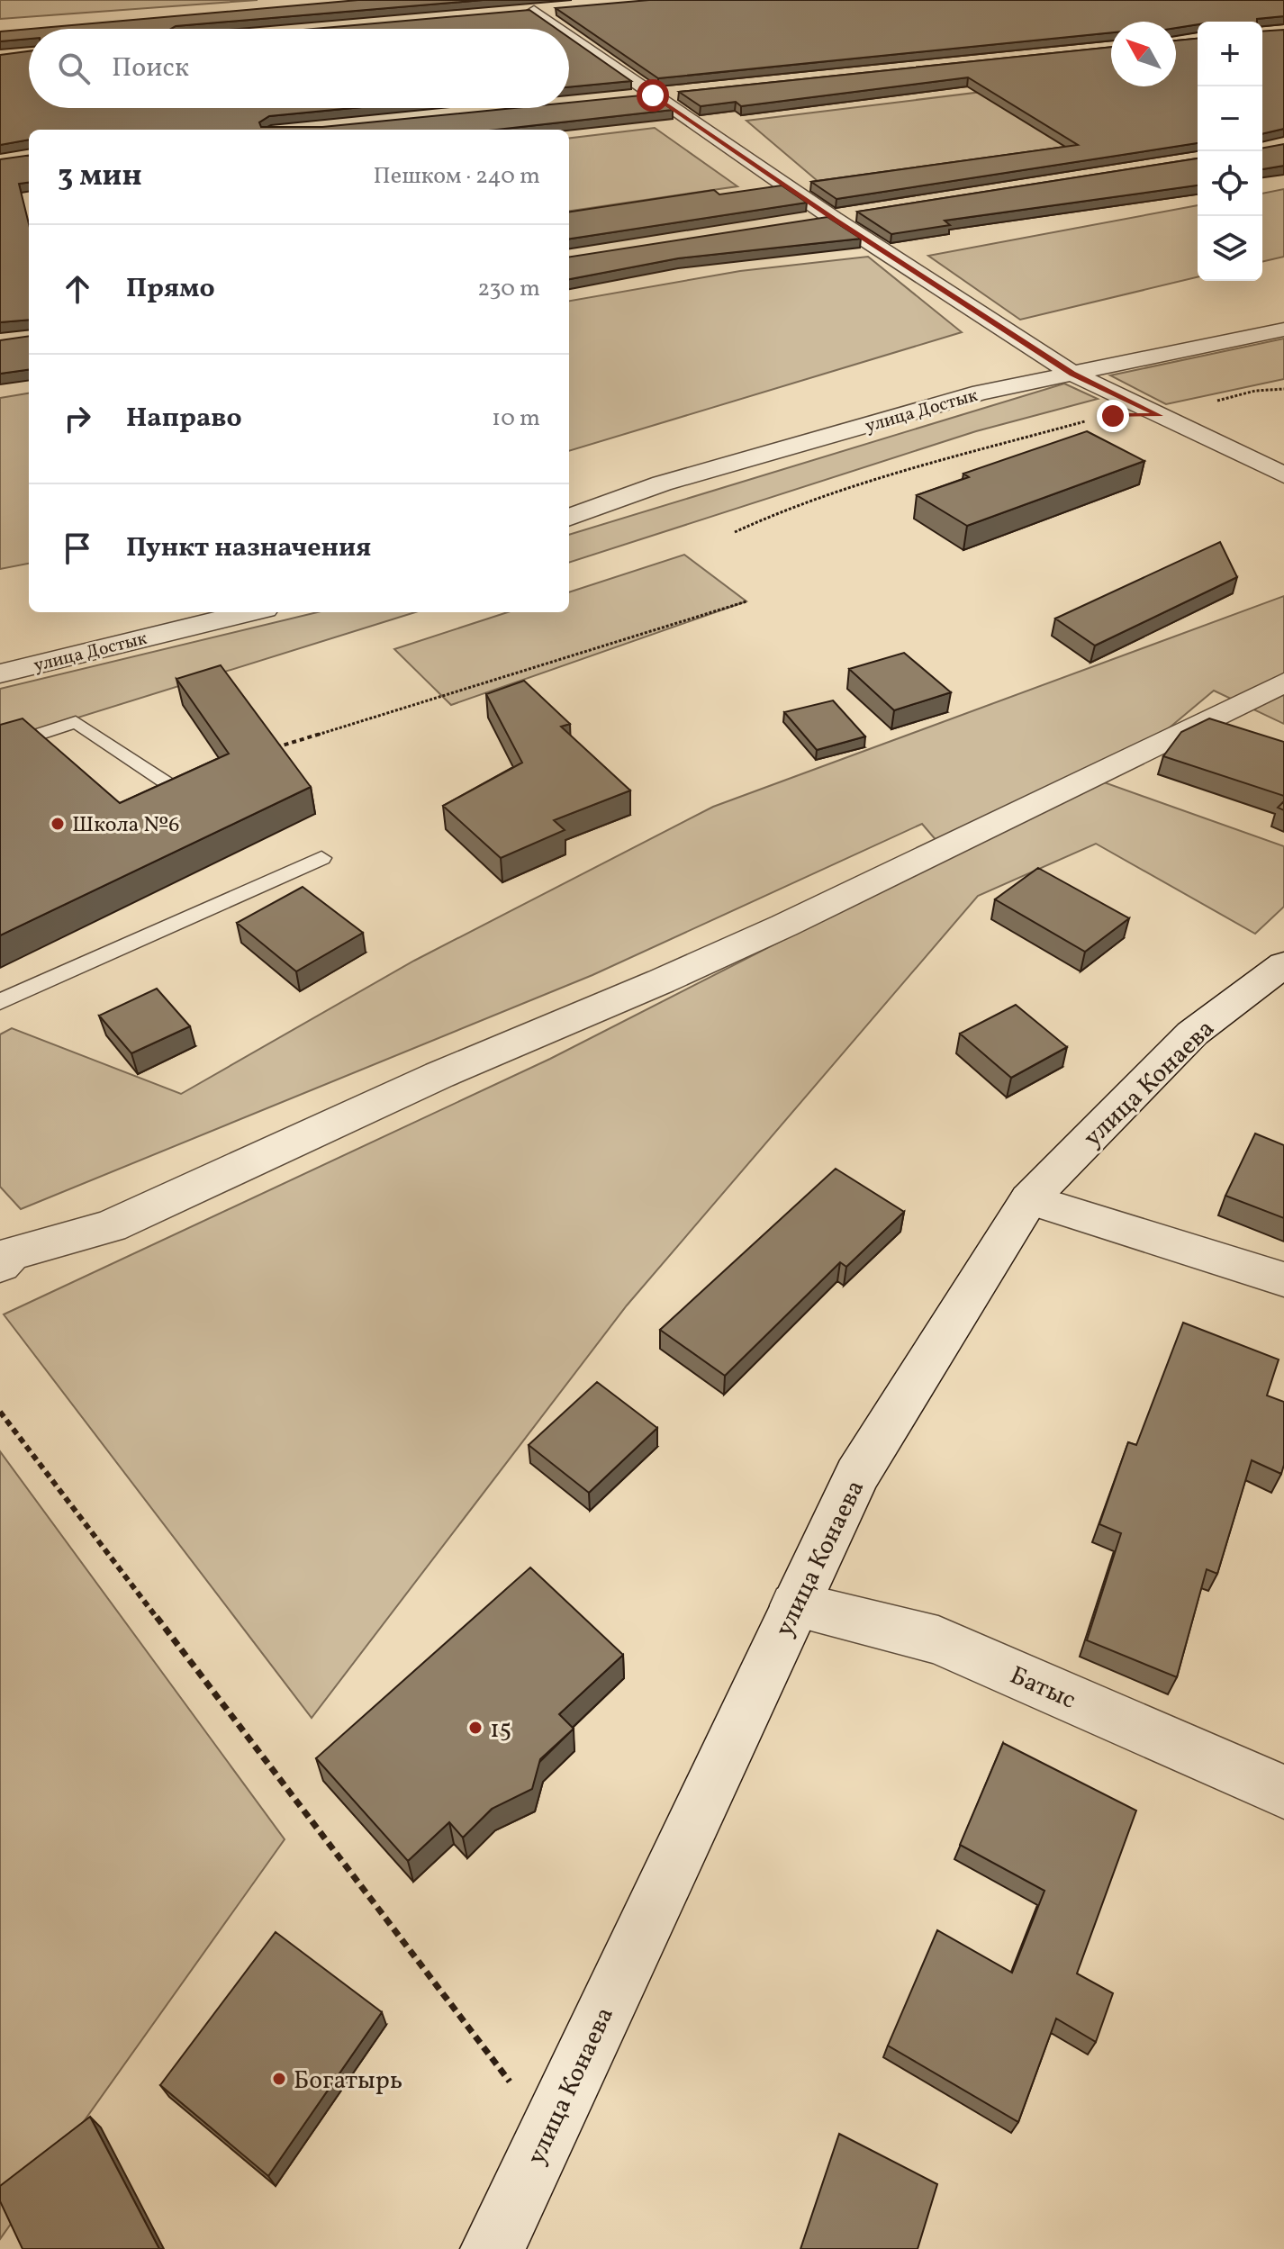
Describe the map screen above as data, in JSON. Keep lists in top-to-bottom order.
{
  "streets": {
    "street": ["улица Достык", "улица Конаева", "Батыс"]
  },
  "crossings": [
    ["улица Конаева", "Батыс"]
  ],
  "places": ["Школа №6", "15", "Богатырь"],
  "north": "top left",
  "page": {
    "map_buttons": ["+", "−"],
    "search": "Поиск",
    "heading": ["3 мин", "Пешком · 240 m"],
    "list": [
      ["Прямо", "230 m"],
      ["Направо", "10 m"],
      "Пункт назначения"
    ]
  }
}
